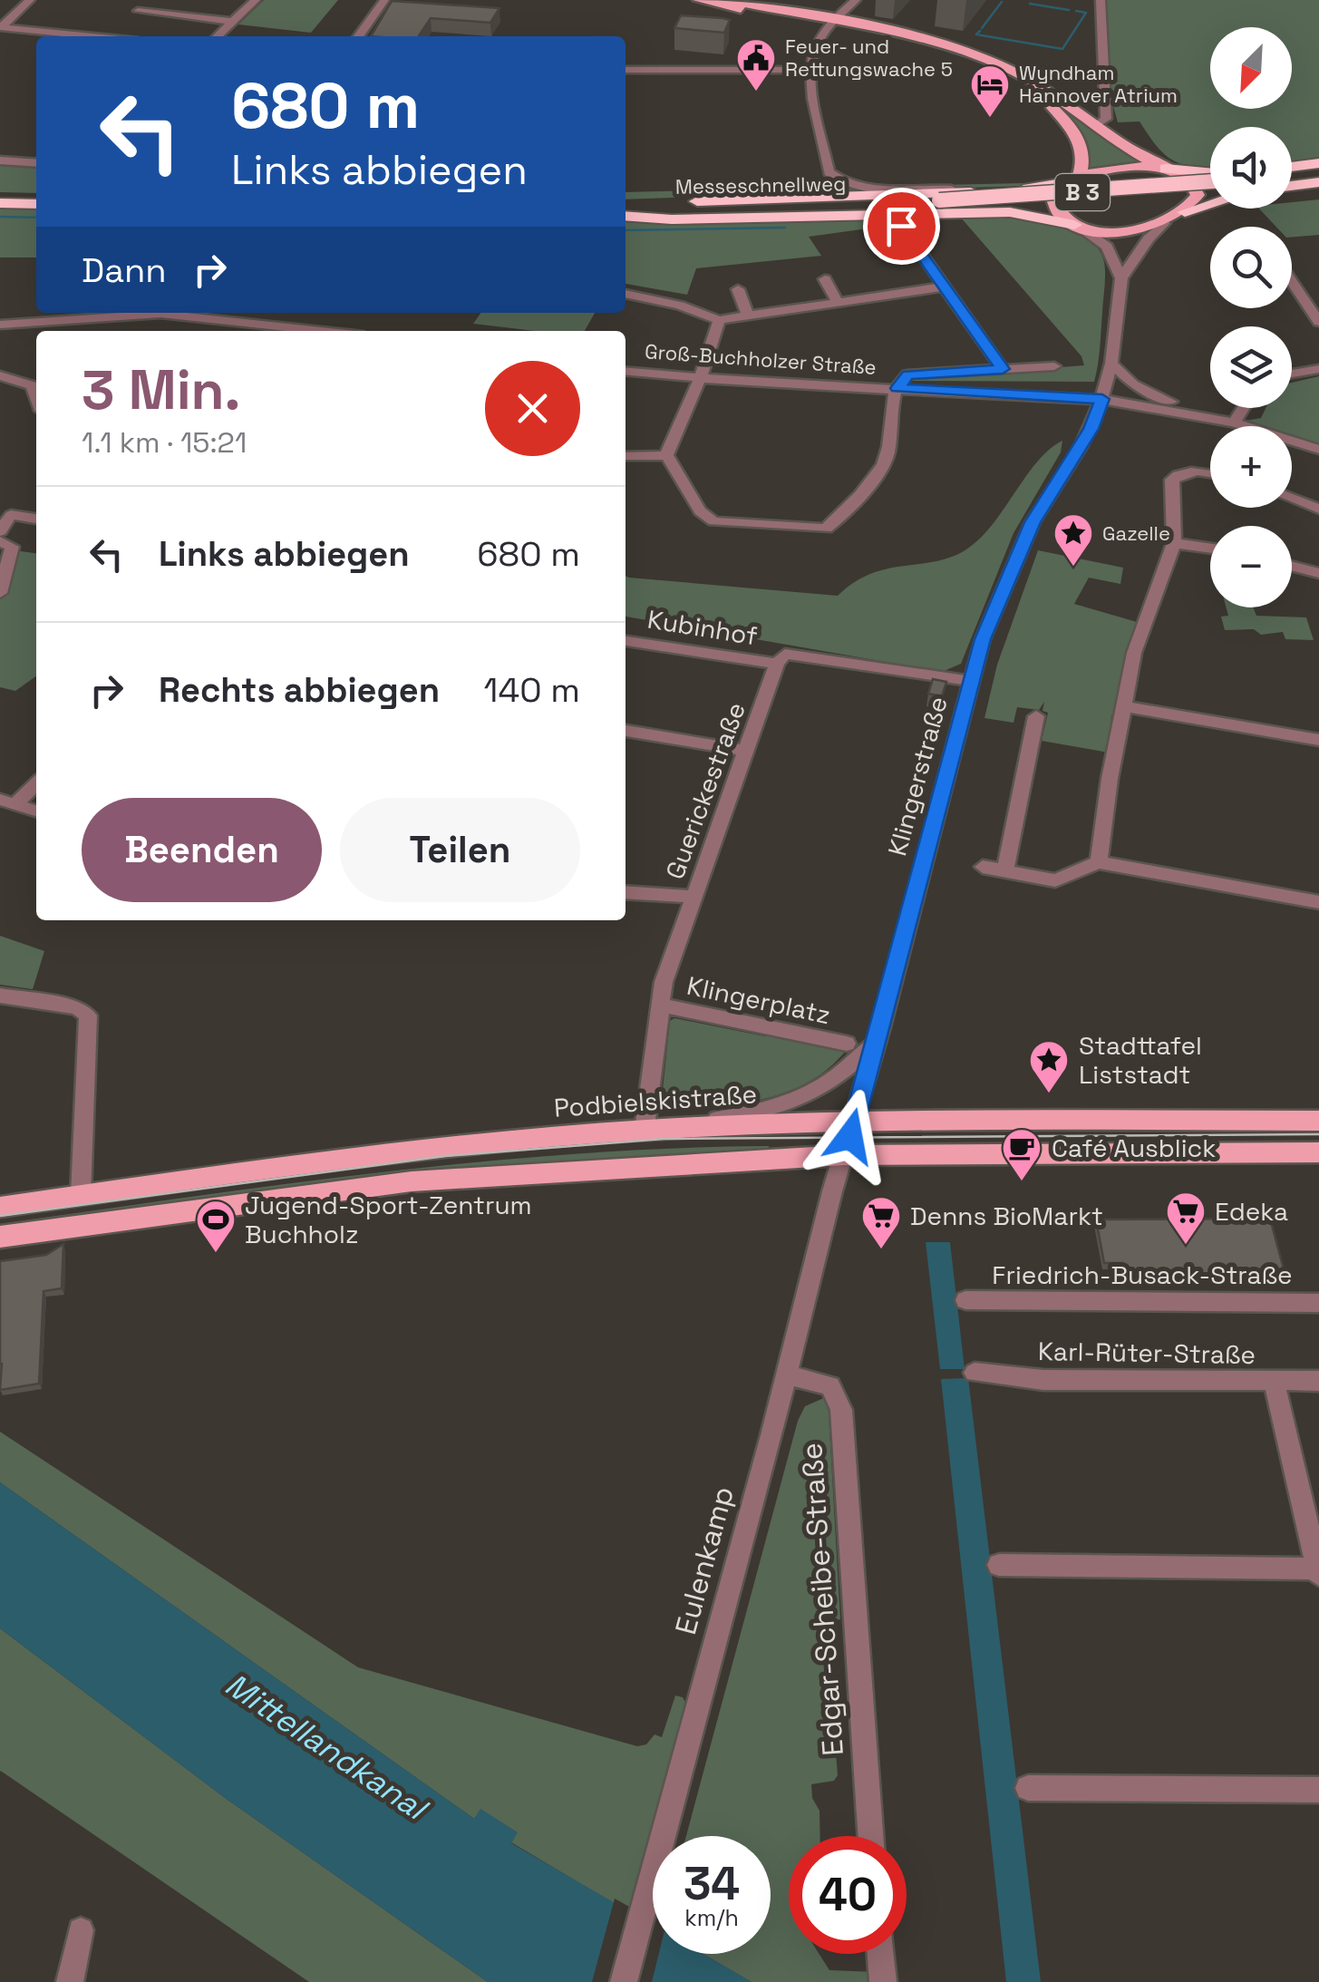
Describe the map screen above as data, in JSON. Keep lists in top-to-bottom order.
{
  "streets": {
    "highway": ["Messeschnellweg", "B 3"],
    "main road": ["Podbielskistraße"],
    "street": [
      "Groß-Buchholzer Straße",
      "Kubinhof",
      "Klingerstraße",
      "Guerickestraße",
      "Klingerplatz",
      "Friedrich-Busack-Straße",
      "Karl-Rüter-Straße",
      "Eulenkamp",
      "Edgar-Scheibe-Straße"
    ]
  },
  "crossings": [
    ["Groß-Buchholzer Straße", "Klingerstraße"],
    ["Kubinhof", "Guerickestraße"],
    ["Klingerstraße", "Podbielskistraße"],
    ["Klingerstraße", "Eulenkamp"],
    ["Guerickestraße", "Klingerplatz"],
    ["Guerickestraße", "Podbielskistraße"],
    ["Eulenkamp", "Edgar-Scheibe-Straße"]
  ],
  "water": ["Mittellandkanal"],
  "places": {
    "public building": ["Feuer- und Rettungswache 5"],
    "hotel": ["Wyndham Hannover Atrium"],
    "place": ["Gazelle", "Stadttafel Liststadt"],
    "cafe": ["Café Ausblick"],
    "supermarket": ["Edeka", "Denns BioMarkt"],
    "sports": ["Jugend-Sport-Zentrum Buchholz"]
  },
  "north": "bottom left",
  "page": {
    "map_buttons": ["+", "−"],
    "turn": ["680 m", "Links abbiegen"],
    "then": "Dann",
    "heading": ["3 Min.", "1.1 km · 15:21"],
    "list": [
      {
        "name": "Links abbiegen",
        "value": "680 m"
      },
      {
        "name": "Rechts abbiegen",
        "value": "140 m"
      }
    ],
    "buttons": ["Beenden", "Teilen"],
    "speed": "34 km/h",
    "limit": "40"
  }
}
